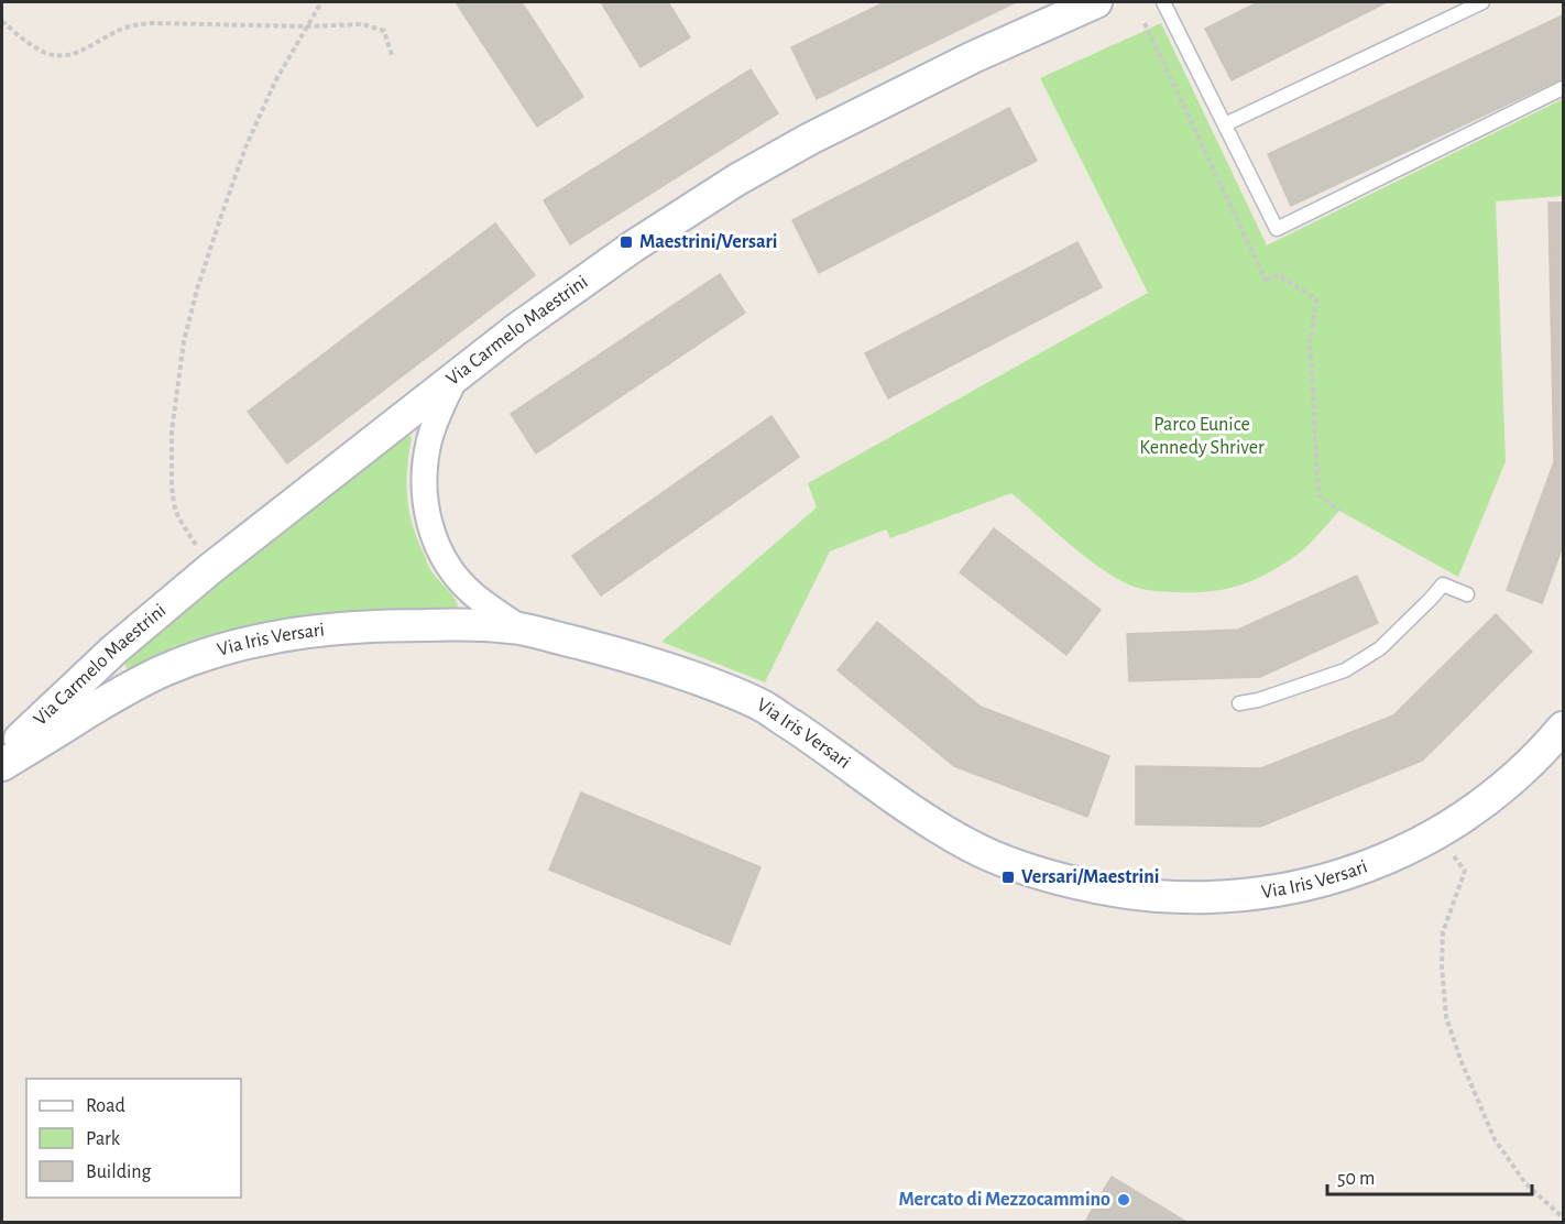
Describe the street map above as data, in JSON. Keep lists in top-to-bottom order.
{
  "streets": {
    "street": ["Via Carmelo Maestrini", "Via Iris Versari"]
  },
  "parks": ["Parco Eunice Kennedy Shriver"],
  "places": {
    "transit": ["Maestrini/Versari", "Versari/Maestrini"],
    "other": ["Mercato di Mezzocammino"]
  },
  "legend": ["Road", "Park", "Building"],
  "scale_bar": "50 m"
}
